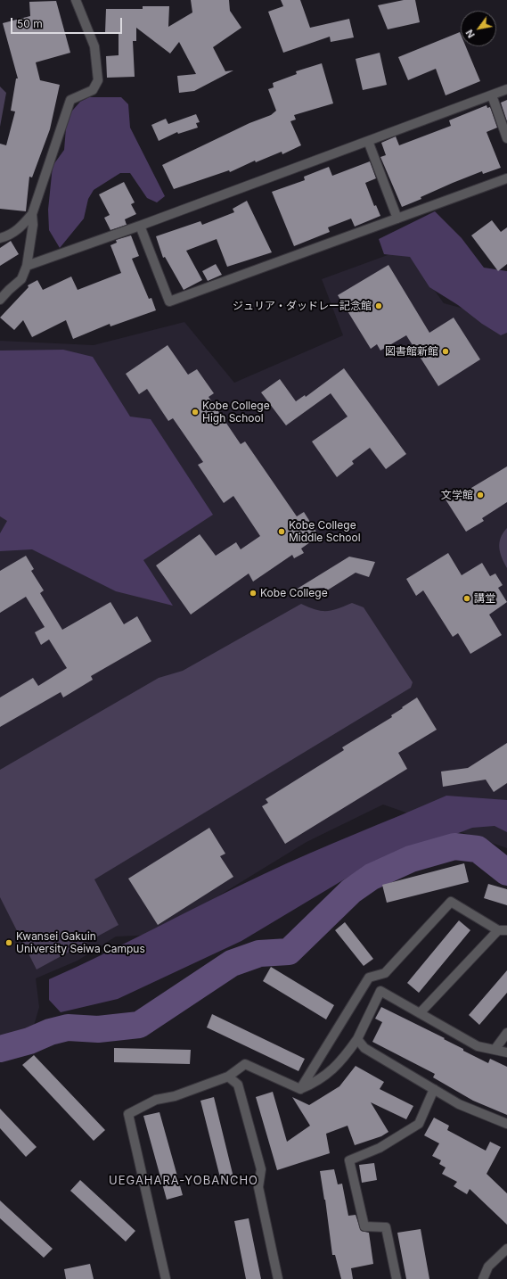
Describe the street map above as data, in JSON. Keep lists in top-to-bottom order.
{
  "districts": ["UEGAHARA-YOBANCHO"],
  "places": [
    "ジュリア・ダッドレー記念館",
    "図書館新館",
    "Kobe College High School",
    "文学館",
    "Kobe College Middle School",
    "Kobe College",
    "講堂",
    "Kwansei Gakuin University Seiwa Campus"
  ],
  "scale_bar": "50 m",
  "north": "bottom left"
}
